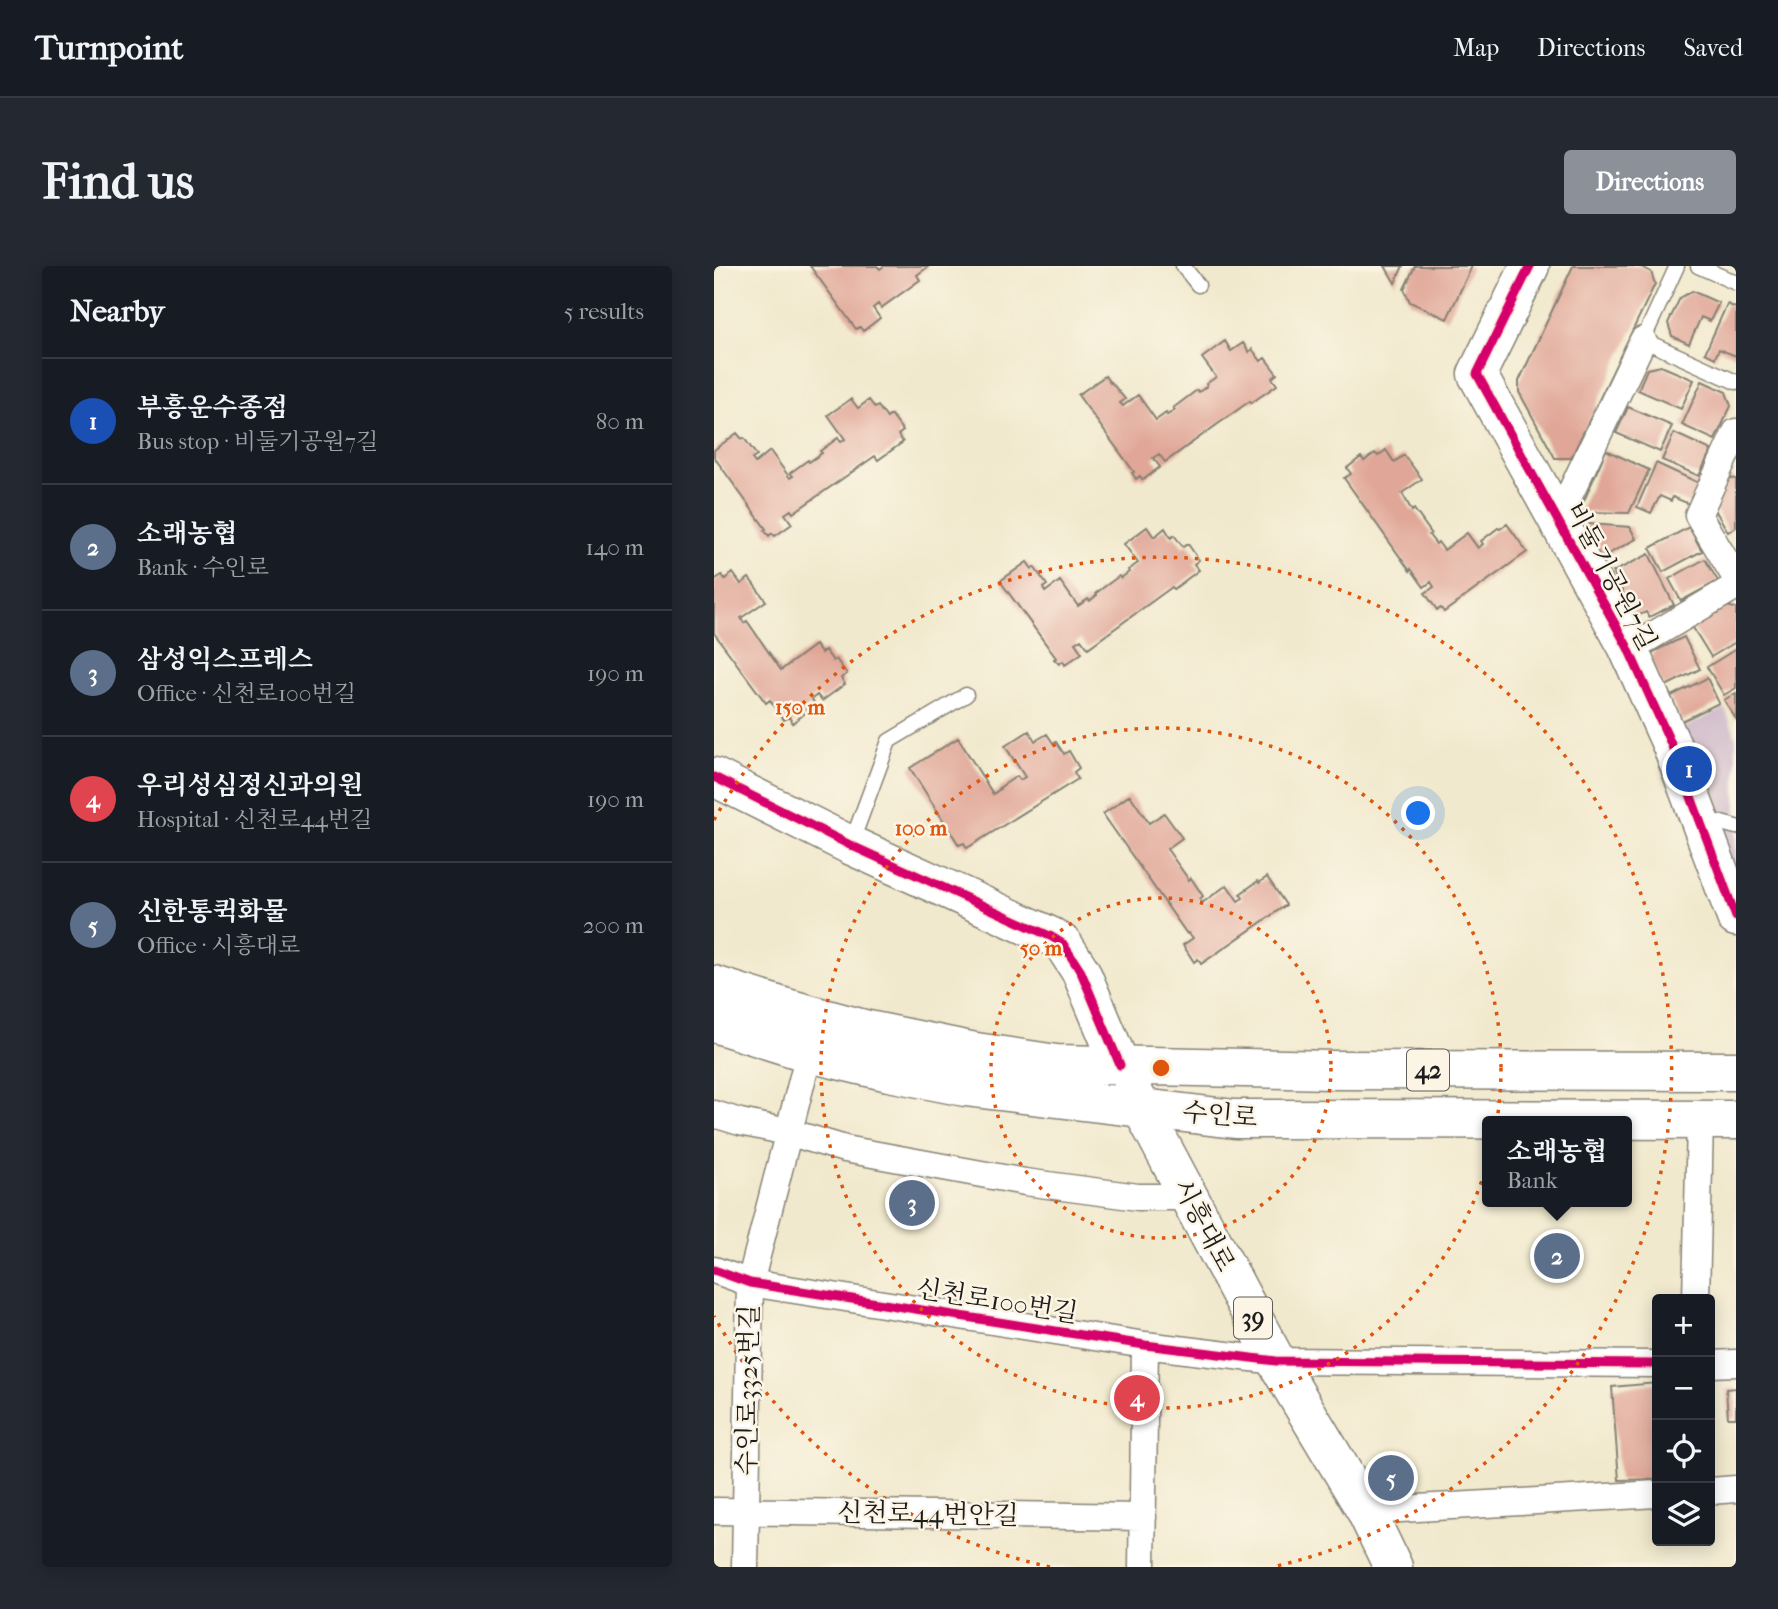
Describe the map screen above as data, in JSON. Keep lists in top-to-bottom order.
{
  "streets": {
    "main road": [
      "비둘기공원7길",
      "42",
      "수인로",
      "시흥대로",
      "39"
    ],
    "street": ["신천로100번길", "수인로3325번길", "신천로44번안길"]
  },
  "crossings": [
    ["수인로", "시흥대로"],
    ["수인로", "수인로3325번길"],
    ["시흥대로", "신천로100번길"],
    ["신천로100번길", "수인로3325번길"],
    ["수인로3325번길", "신천로44번안길"]
  ],
  "page": {
    "header": "Turnpoint",
    "nav": ["Map", "Directions", "Saved"],
    "buttons": "Directions",
    "title": "Find us",
    "heading": ["Nearby", "5 results"],
    "list": [
      {
        "mark": "1",
        "name": "부흥운수종점",
        "note": "Bus stop · 비둘기공원7길",
        "value": "80 m"
      },
      {
        "mark": "2",
        "name": "소래농협",
        "note": "Bank · 수인로",
        "value": "140 m"
      },
      {
        "mark": "3",
        "name": "삼성익스프레스",
        "note": "Office · 신천로100번길",
        "value": "190 m"
      },
      {
        "mark": "4",
        "name": "우리성심정신과의원",
        "note": "Hospital · 신천로44번길",
        "value": "190 m"
      },
      {
        "mark": "5",
        "name": "신한통퀵화물",
        "note": "Office · 시흥대로",
        "value": "200 m"
      }
    ],
    "pins": [
      "1",
      "3",
      "2",
      "4",
      "5"
    ],
    "popup": ["소래농협", "Bank"],
    "map_buttons": ["+", "−"]
  },
  "rings": ["150 m", "100 m", "50 m"]
}
